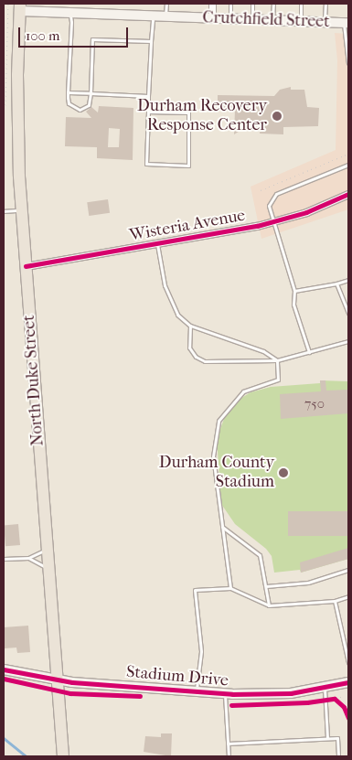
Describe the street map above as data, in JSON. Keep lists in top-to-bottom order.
{
  "streets": {
    "highway": ["North Duke Street"],
    "street": ["Crutchfield Street", "Wisteria Avenue", "Stadium Drive"]
  },
  "crossings": [
    ["Crutchfield Street", "North Duke Street"],
    ["Wisteria Avenue", "North Duke Street"],
    ["North Duke Street", "Stadium Drive"]
  ],
  "places": ["Durham Recovery Response Center", "Durham County Stadium"],
  "house_numbers": ["750"],
  "scale_bar": "100 m"
}
